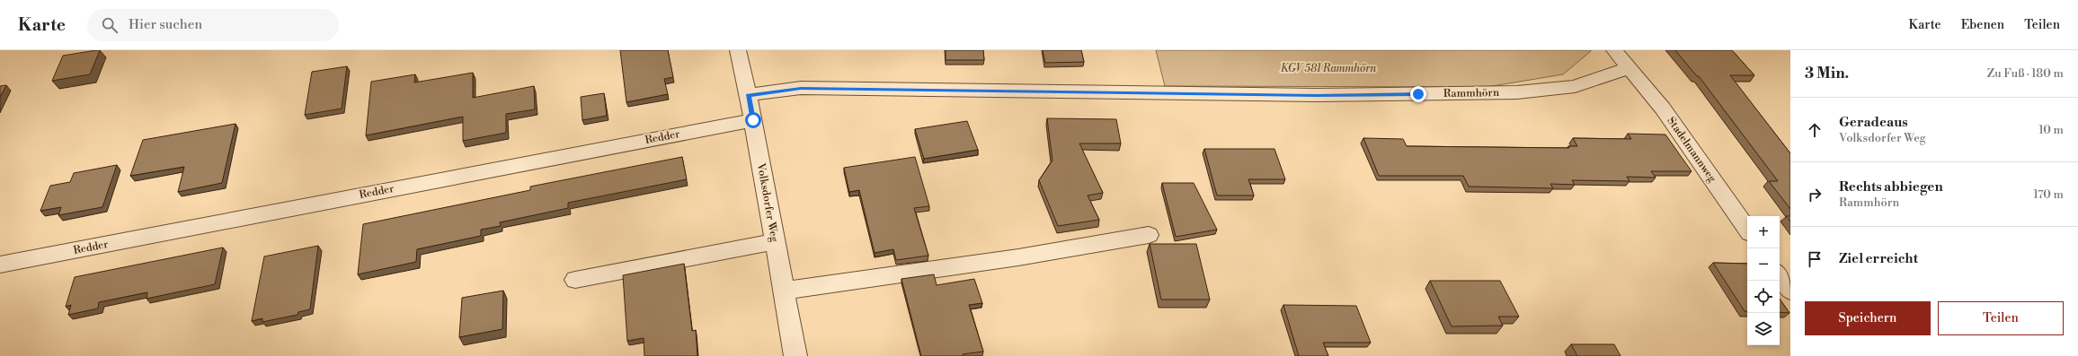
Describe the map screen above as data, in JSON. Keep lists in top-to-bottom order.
{
  "streets": {
    "street": [
      "Rammhörn",
      "Redder",
      "Stadelmannweg",
      "Volksdorfer Weg"
    ]
  },
  "crossings": [
    ["Rammhörn", "Stadelmannweg"],
    ["Rammhörn", "Volksdorfer Weg"],
    ["Redder", "Volksdorfer Weg"]
  ],
  "parks": ["KGV 581 Rammhörn"],
  "page": {
    "header": "Karte",
    "search": "Hier suchen",
    "nav": ["Karte", "Ebenen", "Teilen"],
    "heading": ["3 Min.", "Zu Fuß · 180 m"],
    "list": [
      ["Geradeaus", "Volksdorfer Weg", "10 m"],
      ["Rechts abbiegen", "Rammhörn", "170 m"],
      "Ziel erreicht"
    ],
    "map_buttons": ["+", "−"],
    "buttons": ["Speichern", "Teilen"]
  }
}
